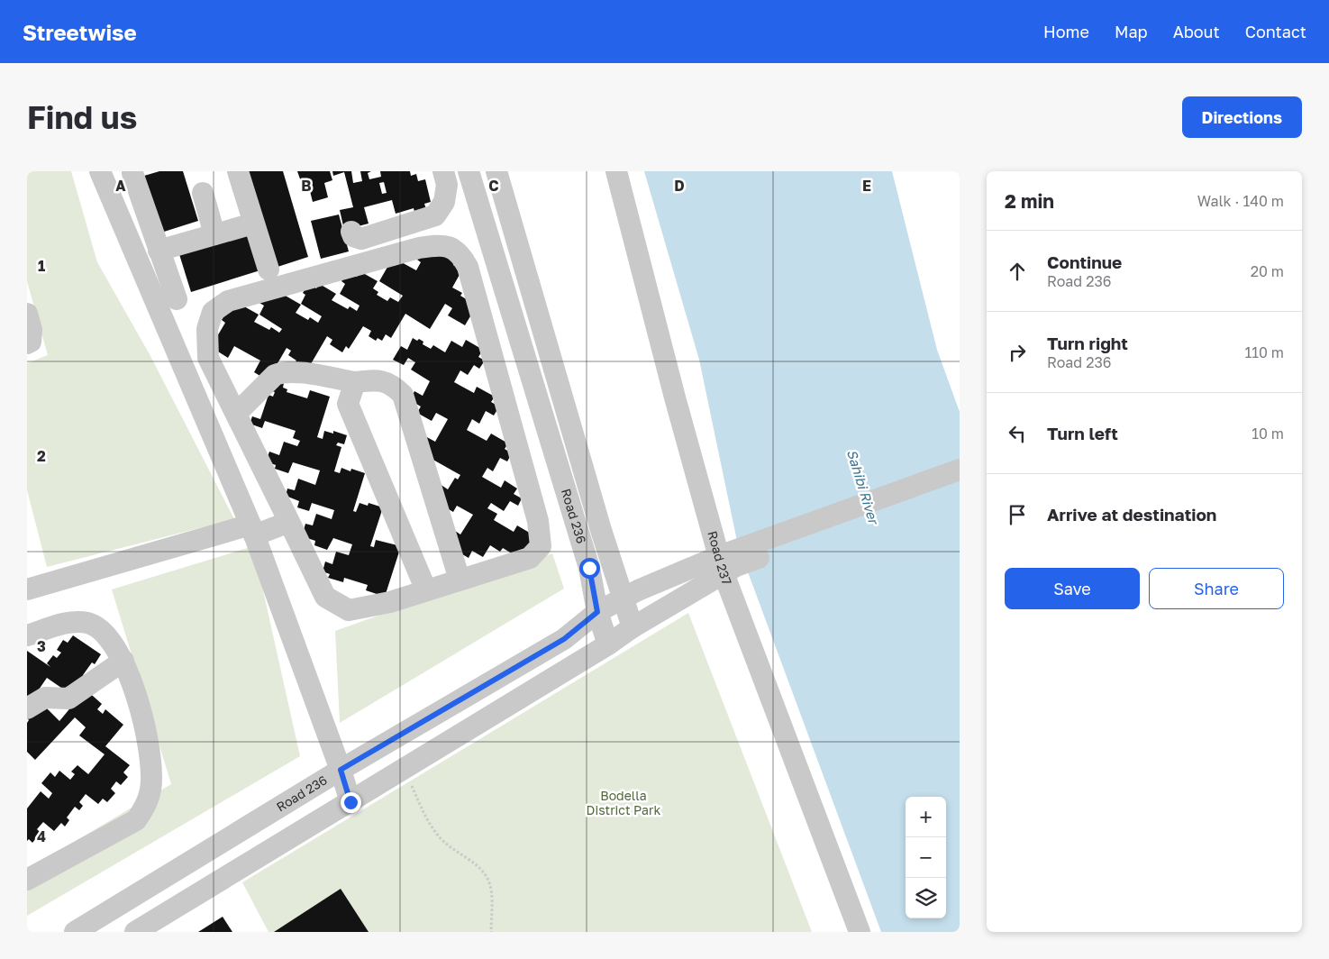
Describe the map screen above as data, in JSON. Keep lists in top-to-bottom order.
{
  "streets": {
    "street": ["Road 236", "Road 237"]
  },
  "water": ["Sahibi River"],
  "parks": ["Bodella District Park"],
  "page": {
    "header": "Streetwise",
    "nav": [
      "Home",
      "Map",
      "About",
      "Contact"
    ],
    "buttons": [
      "Directions",
      ["Save", "Share"]
    ],
    "title": "Find us",
    "heading": ["2 min", "Walk · 140 m"],
    "list": [
      ["Continue", "Road 236", "20 m"],
      ["Turn right", "Road 236", "110 m"],
      ["Turn left", "10 m"],
      "Arrive at destination"
    ],
    "map_buttons": ["+", "−"]
  },
  "grid": {
    "columns": [
      "A",
      "B",
      "C",
      "D",
      "E"
    ],
    "rows": [
      "1",
      "2",
      "3",
      "4"
    ]
  }
}
